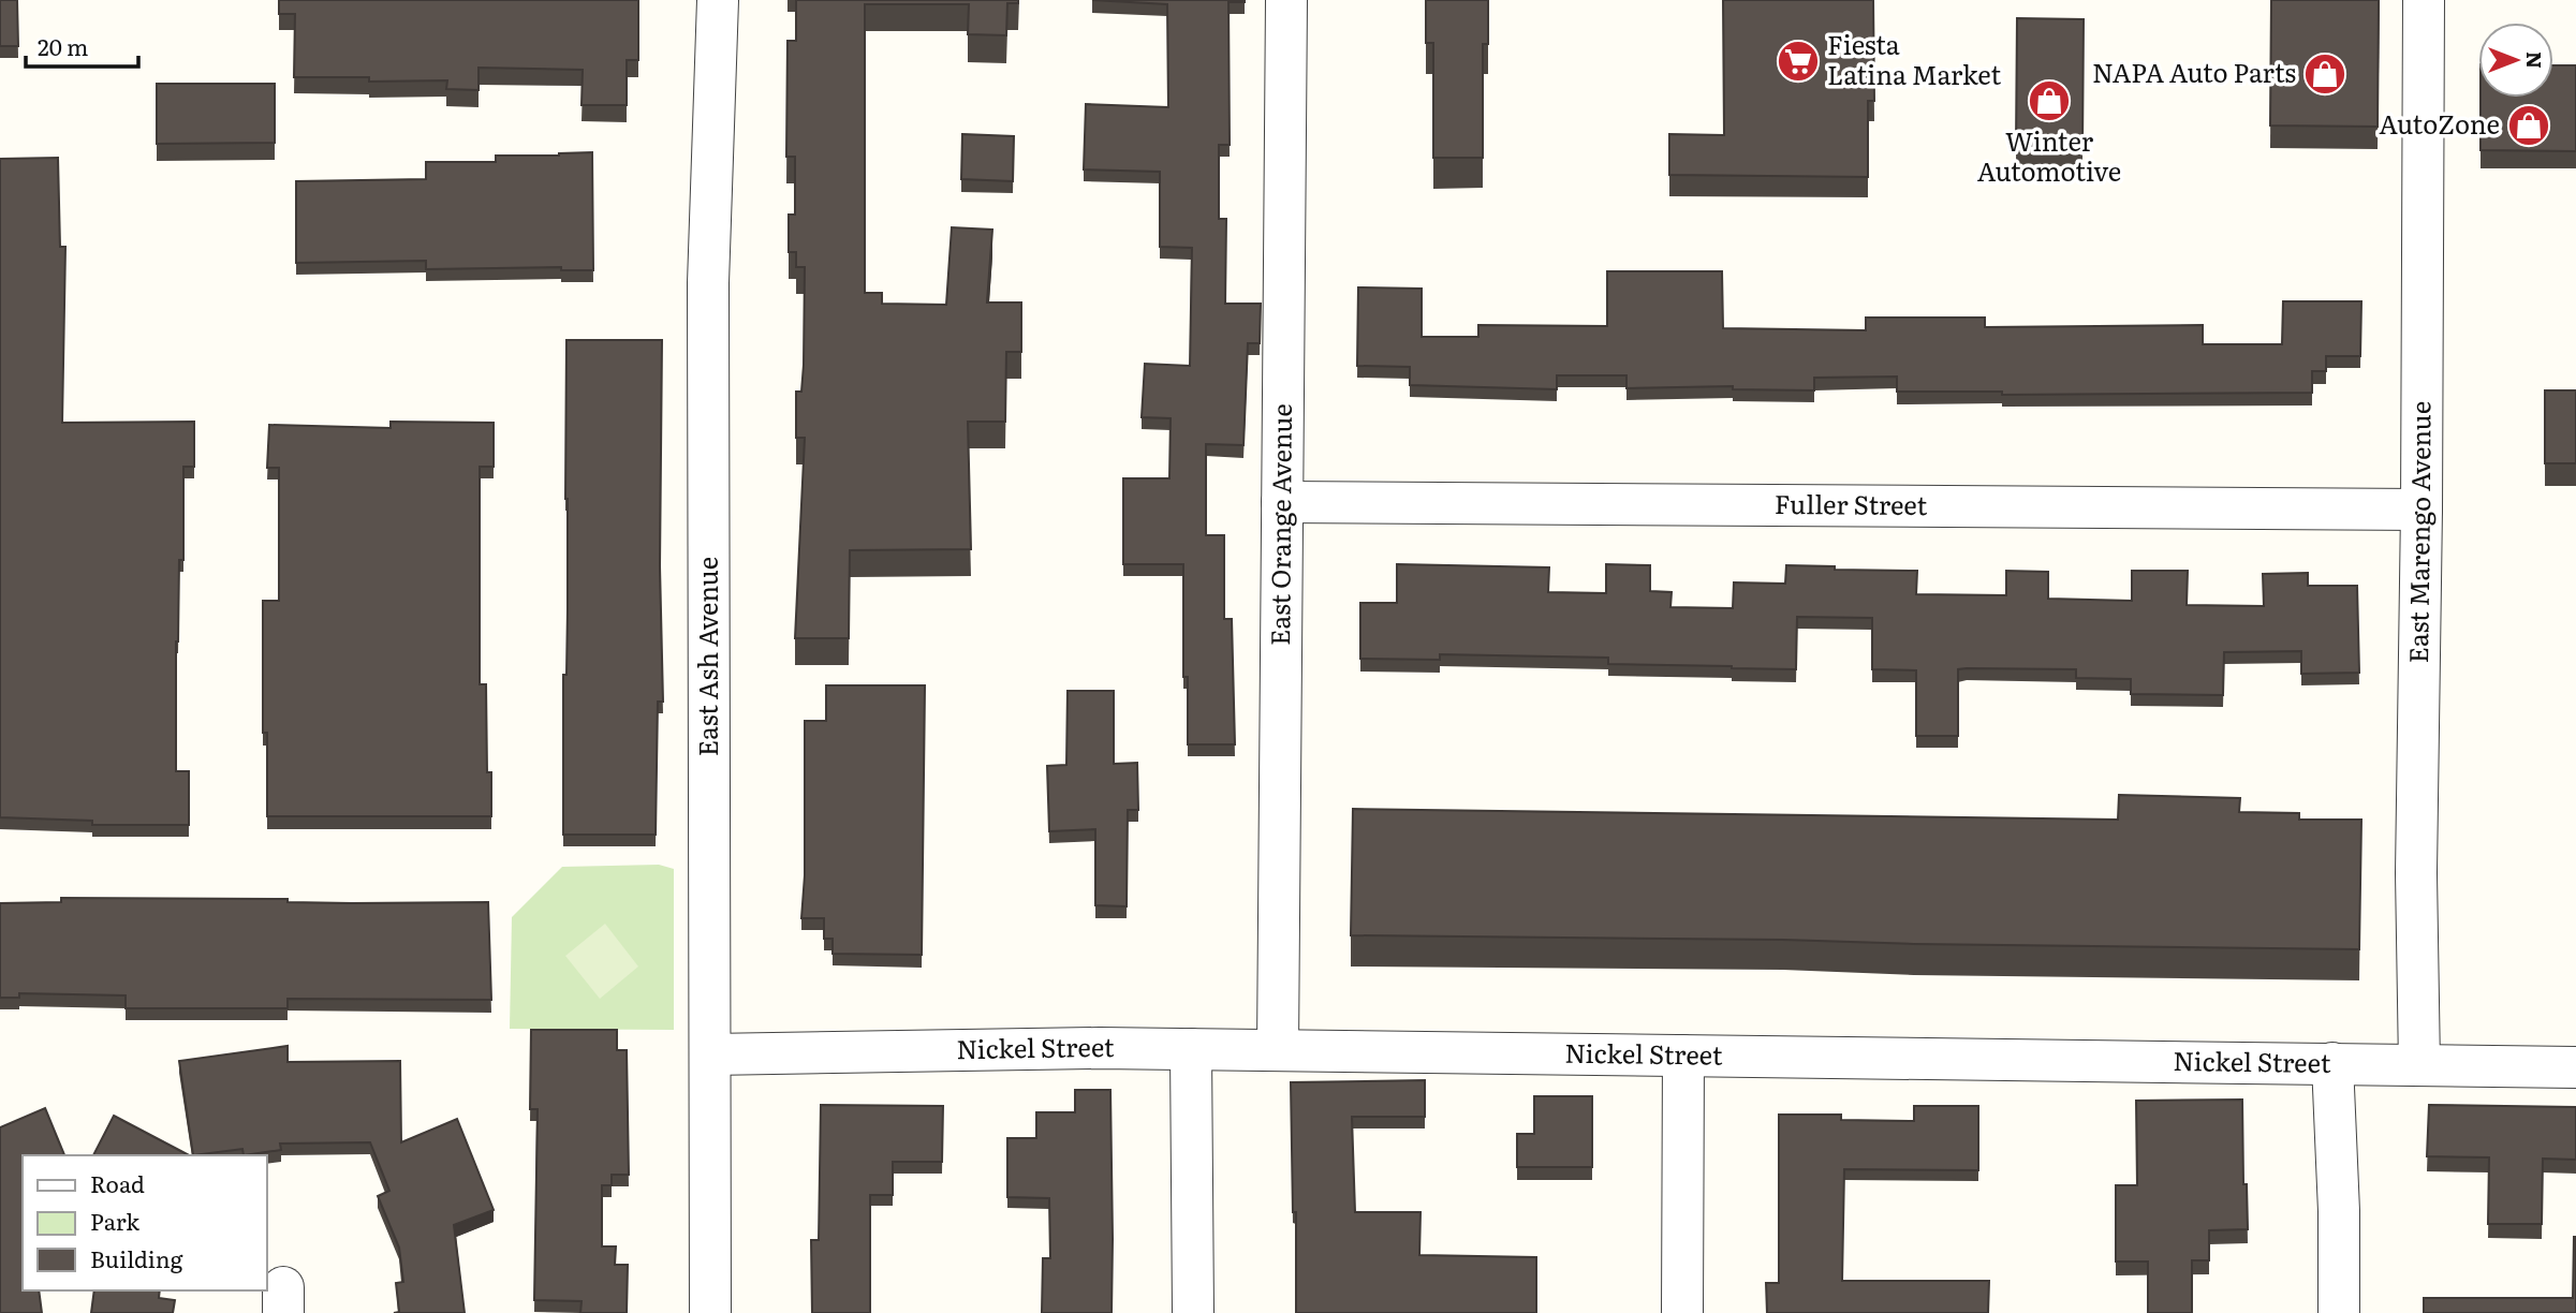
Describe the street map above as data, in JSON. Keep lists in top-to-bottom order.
{
  "streets": {
    "street": [
      "Fuller Street",
      "East Orange Avenue",
      "East Marengo Avenue",
      "East Ash Avenue",
      "Nickel Street"
    ]
  },
  "crossings": [
    ["Fuller Street", "East Orange Avenue"],
    ["Fuller Street", "East Marengo Avenue"],
    ["East Orange Avenue", "Nickel Street"],
    ["East Marengo Avenue", "Nickel Street"],
    ["East Ash Avenue", "Nickel Street"]
  ],
  "places": {
    "supermarket": ["Fiesta Latina Market"],
    "shop": ["NAPA Auto Parts", "Winter Automotive", "AutoZone"]
  },
  "legend": ["Road", "Park", "Building"],
  "scale_bar": "20 m",
  "north": "right"
}
